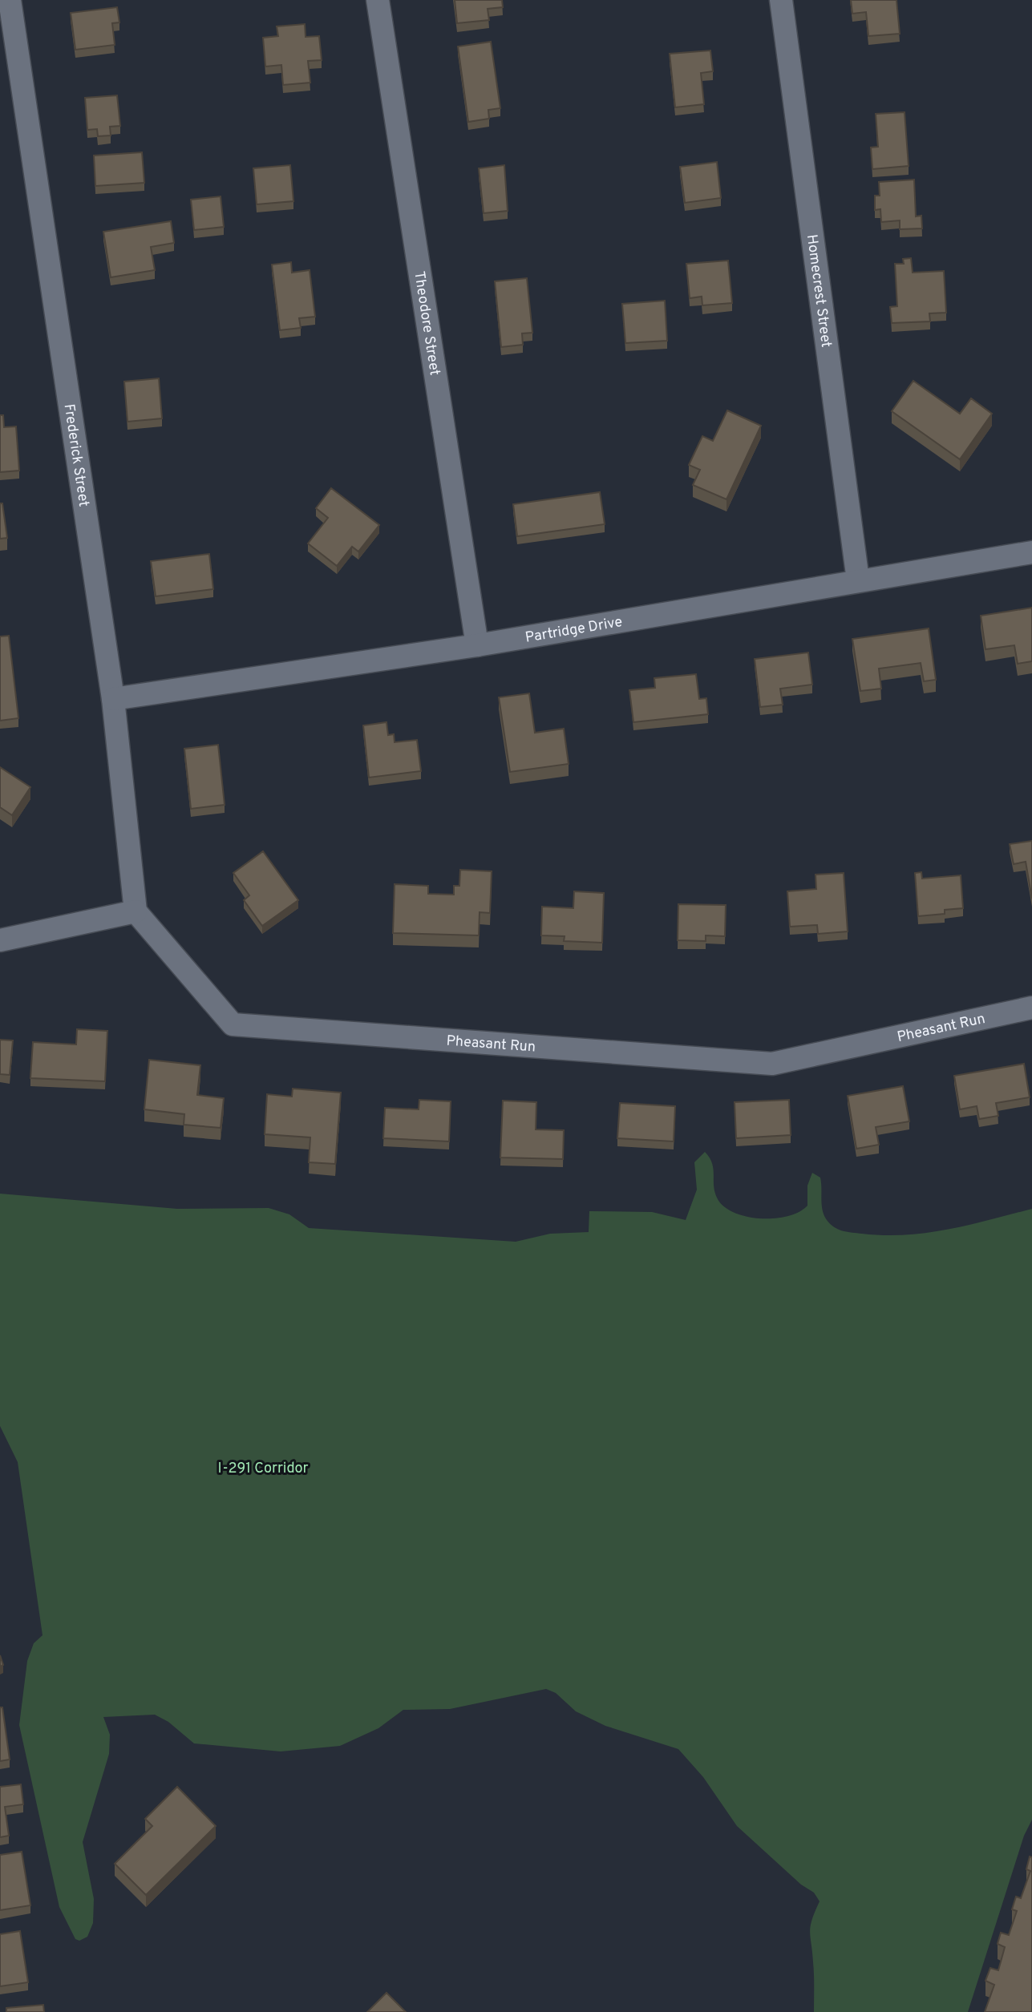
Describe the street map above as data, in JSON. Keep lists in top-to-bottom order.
{
  "streets": {
    "street": [
      "Homecrest Street",
      "Theodore Street",
      "Frederick Street",
      "Partridge Drive",
      "Pheasant Run"
    ]
  },
  "crossings": [
    ["Homecrest Street", "Partridge Drive"],
    ["Theodore Street", "Partridge Drive"],
    ["Frederick Street", "Partridge Drive"],
    ["Frederick Street", "Pheasant Run"]
  ],
  "parks": ["I-291 Corridor"]
}
